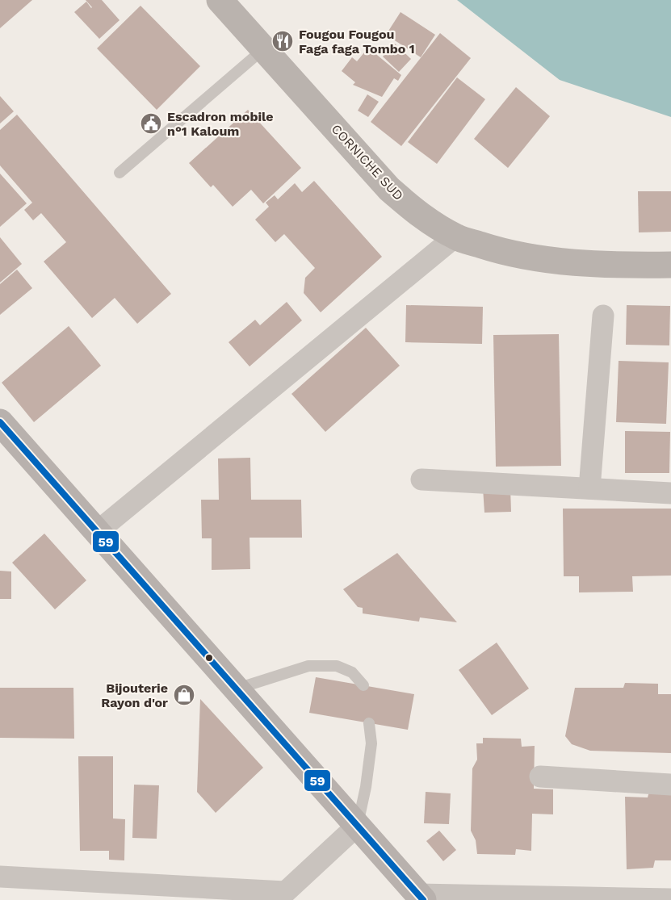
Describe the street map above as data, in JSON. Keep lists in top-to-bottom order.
{
  "streets": {
    "main road": ["CORNICHE SUD"]
  },
  "places": {
    "restaurant": ["Fougou Fougou Faga faga Tombo 1"],
    "public building": ["Escadron mobile n°1 Kaloum"],
    "shop": ["Bijouterie Rayon d'or"]
  },
  "lines": ["transit line 59"]
}
